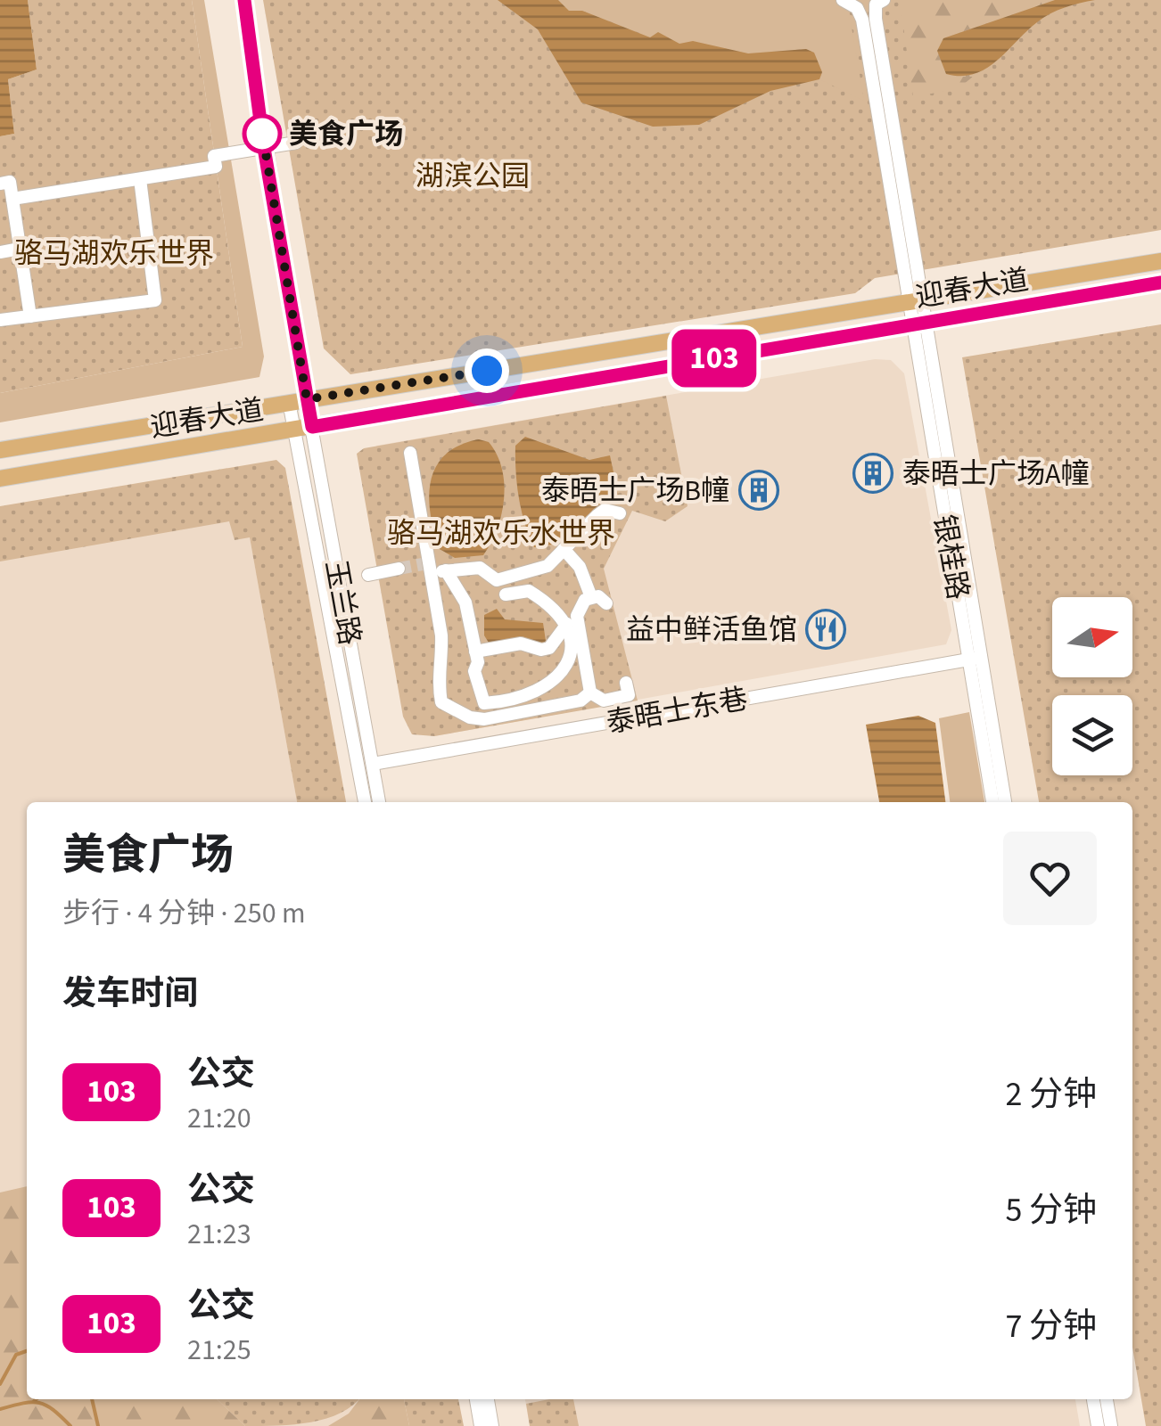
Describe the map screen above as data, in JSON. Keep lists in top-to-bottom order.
{
  "streets": {
    "main road": ["迎春大道"],
    "street": ["银桂路", "玉兰路", "泰晤士东巷"]
  },
  "crossings": [
    ["迎春大道", "银桂路"],
    ["迎春大道", "玉兰路"],
    ["银桂路", "泰晤士东巷"],
    ["玉兰路", "泰晤士东巷"]
  ],
  "parks": ["湖滨公园", "骆马湖欢乐世界", "骆马湖欢乐水世界"],
  "places": {
    "other": ["美食广场"],
    "building": ["泰晤士广场A幢", "泰晤士广场B幢"],
    "restaurant": ["益中鲜活鱼馆"]
  },
  "lines": ["bus line 103"],
  "north": "right",
  "page": {
    "on_map": "103",
    "heading": [
      ["美食广场", "步行 · 4 分钟 · 250 m"],
      "发车时间"
    ],
    "list": [
      {
        "mark": "103",
        "name": "公交",
        "note": "21:20",
        "value": "2 分钟"
      },
      {
        "mark": "103",
        "name": "公交",
        "note": "21:23",
        "value": "5 分钟"
      },
      {
        "mark": "103",
        "name": "公交",
        "note": "21:25",
        "value": "7 分钟"
      }
    ]
  }
}
